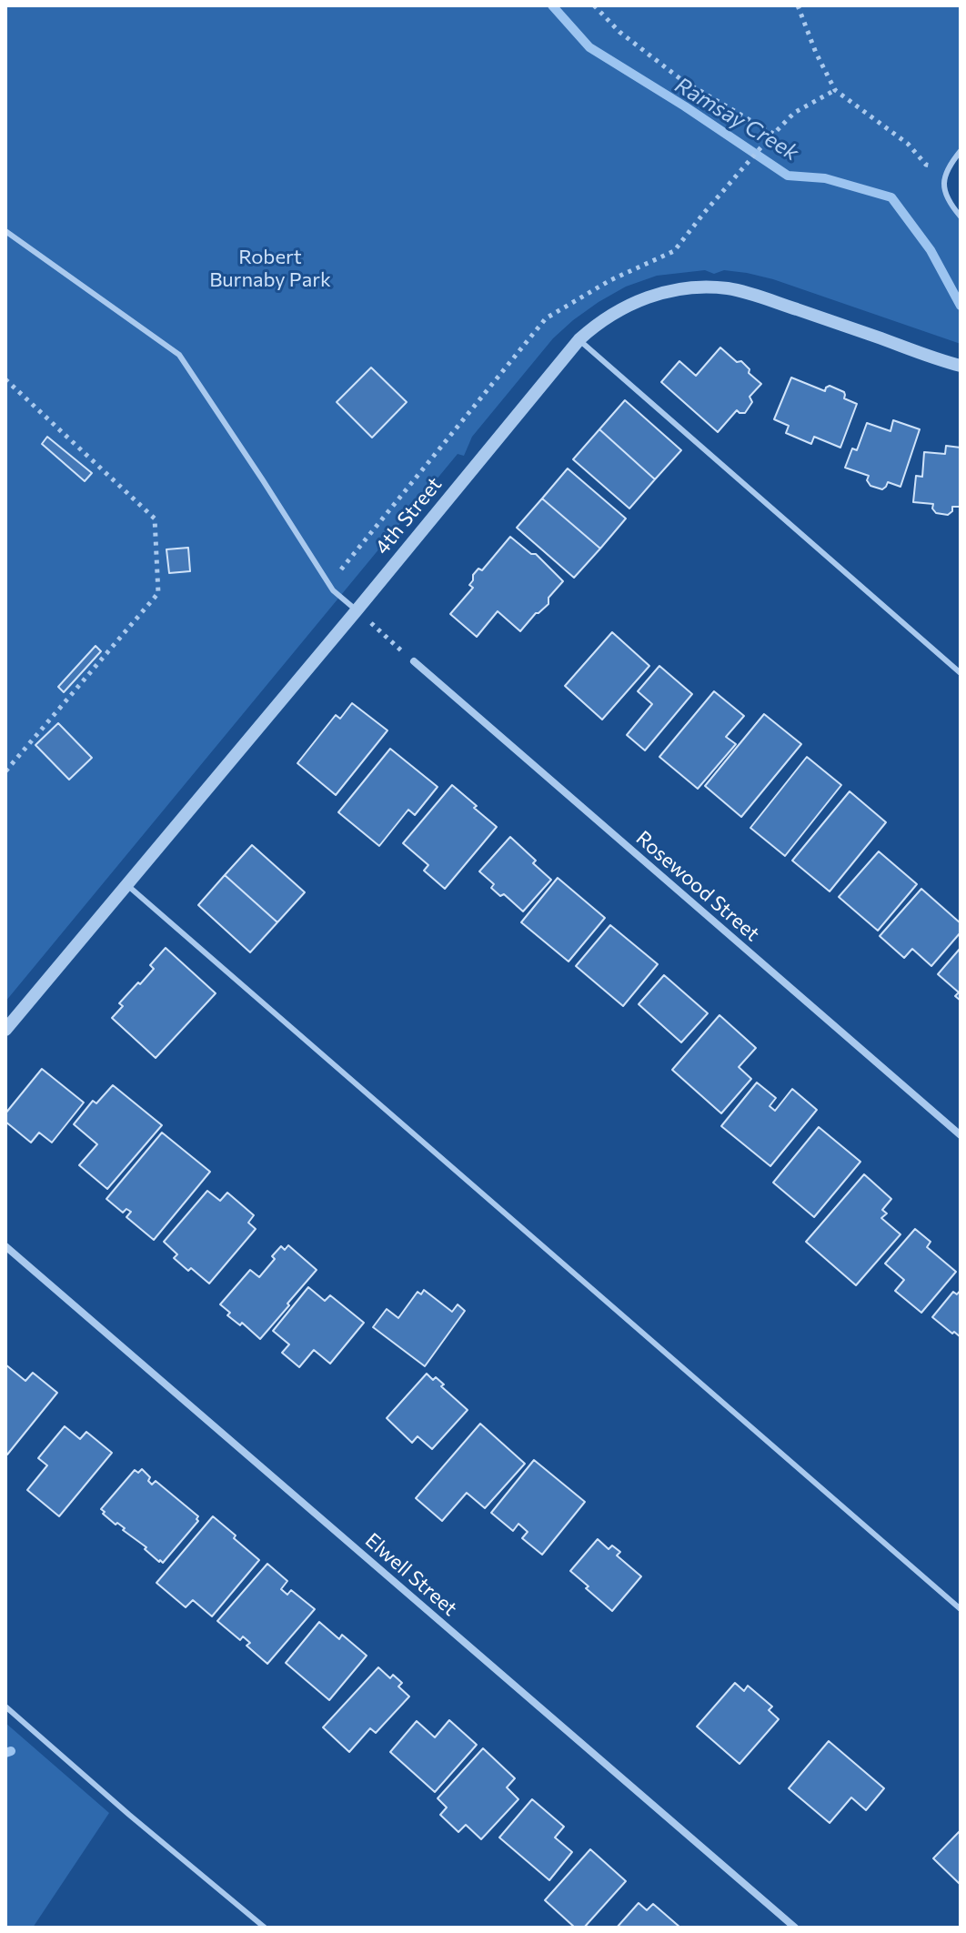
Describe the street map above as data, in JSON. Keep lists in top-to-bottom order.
{
  "streets": {
    "street": ["4th Street", "Rosewood Street", "Elwell Street"]
  },
  "water": ["Ramsay Creek"],
  "parks": ["Robert Burnaby Park"]
}
